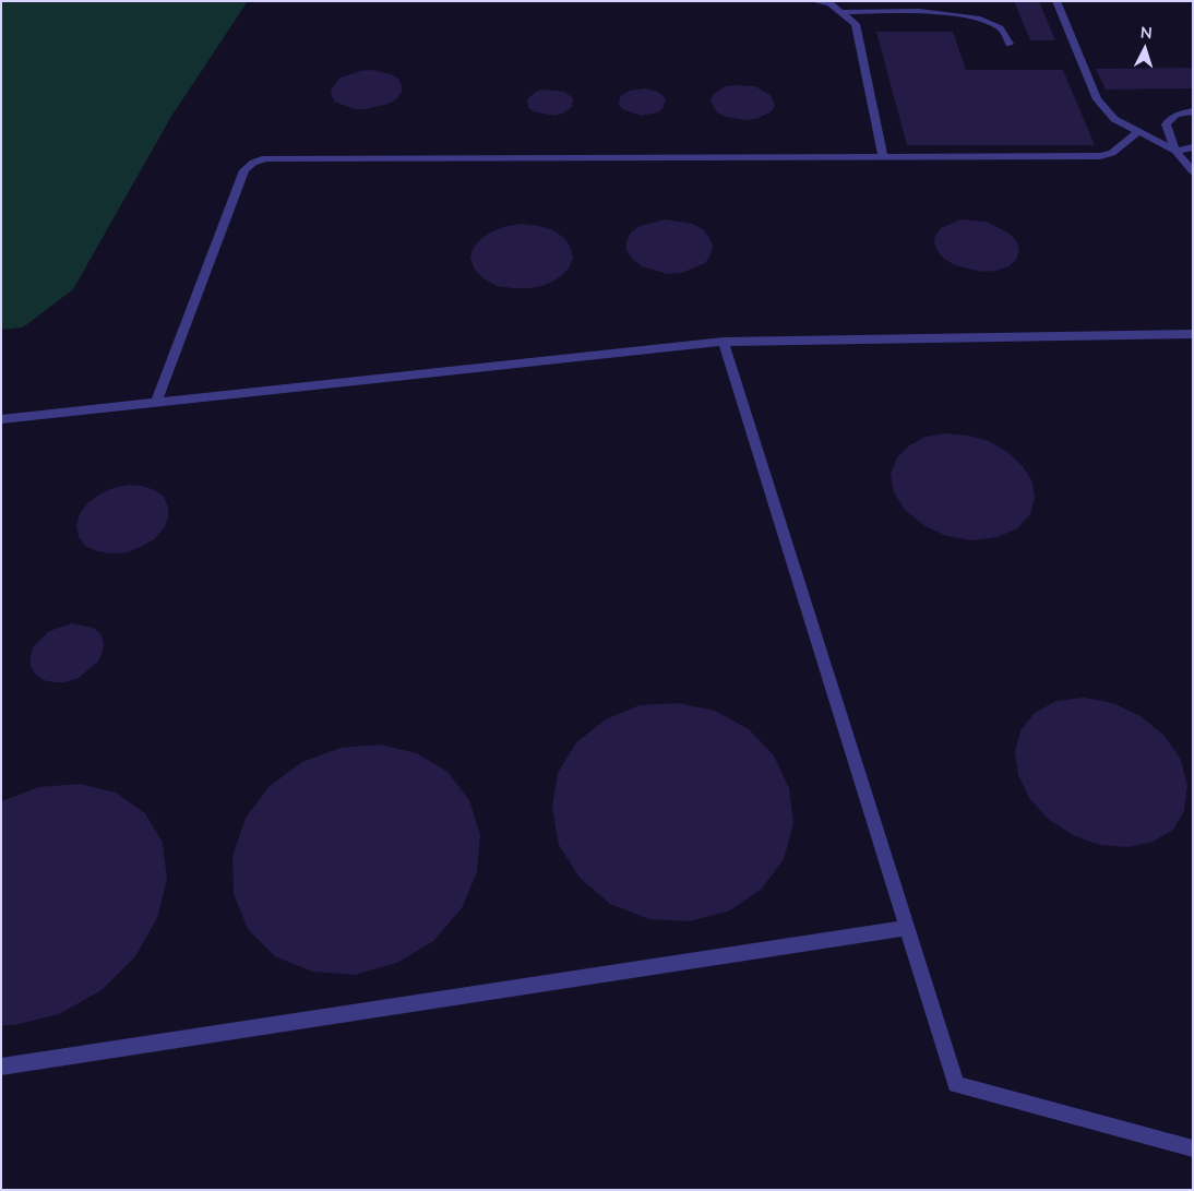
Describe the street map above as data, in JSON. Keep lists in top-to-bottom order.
{
  "north": "top"
}
